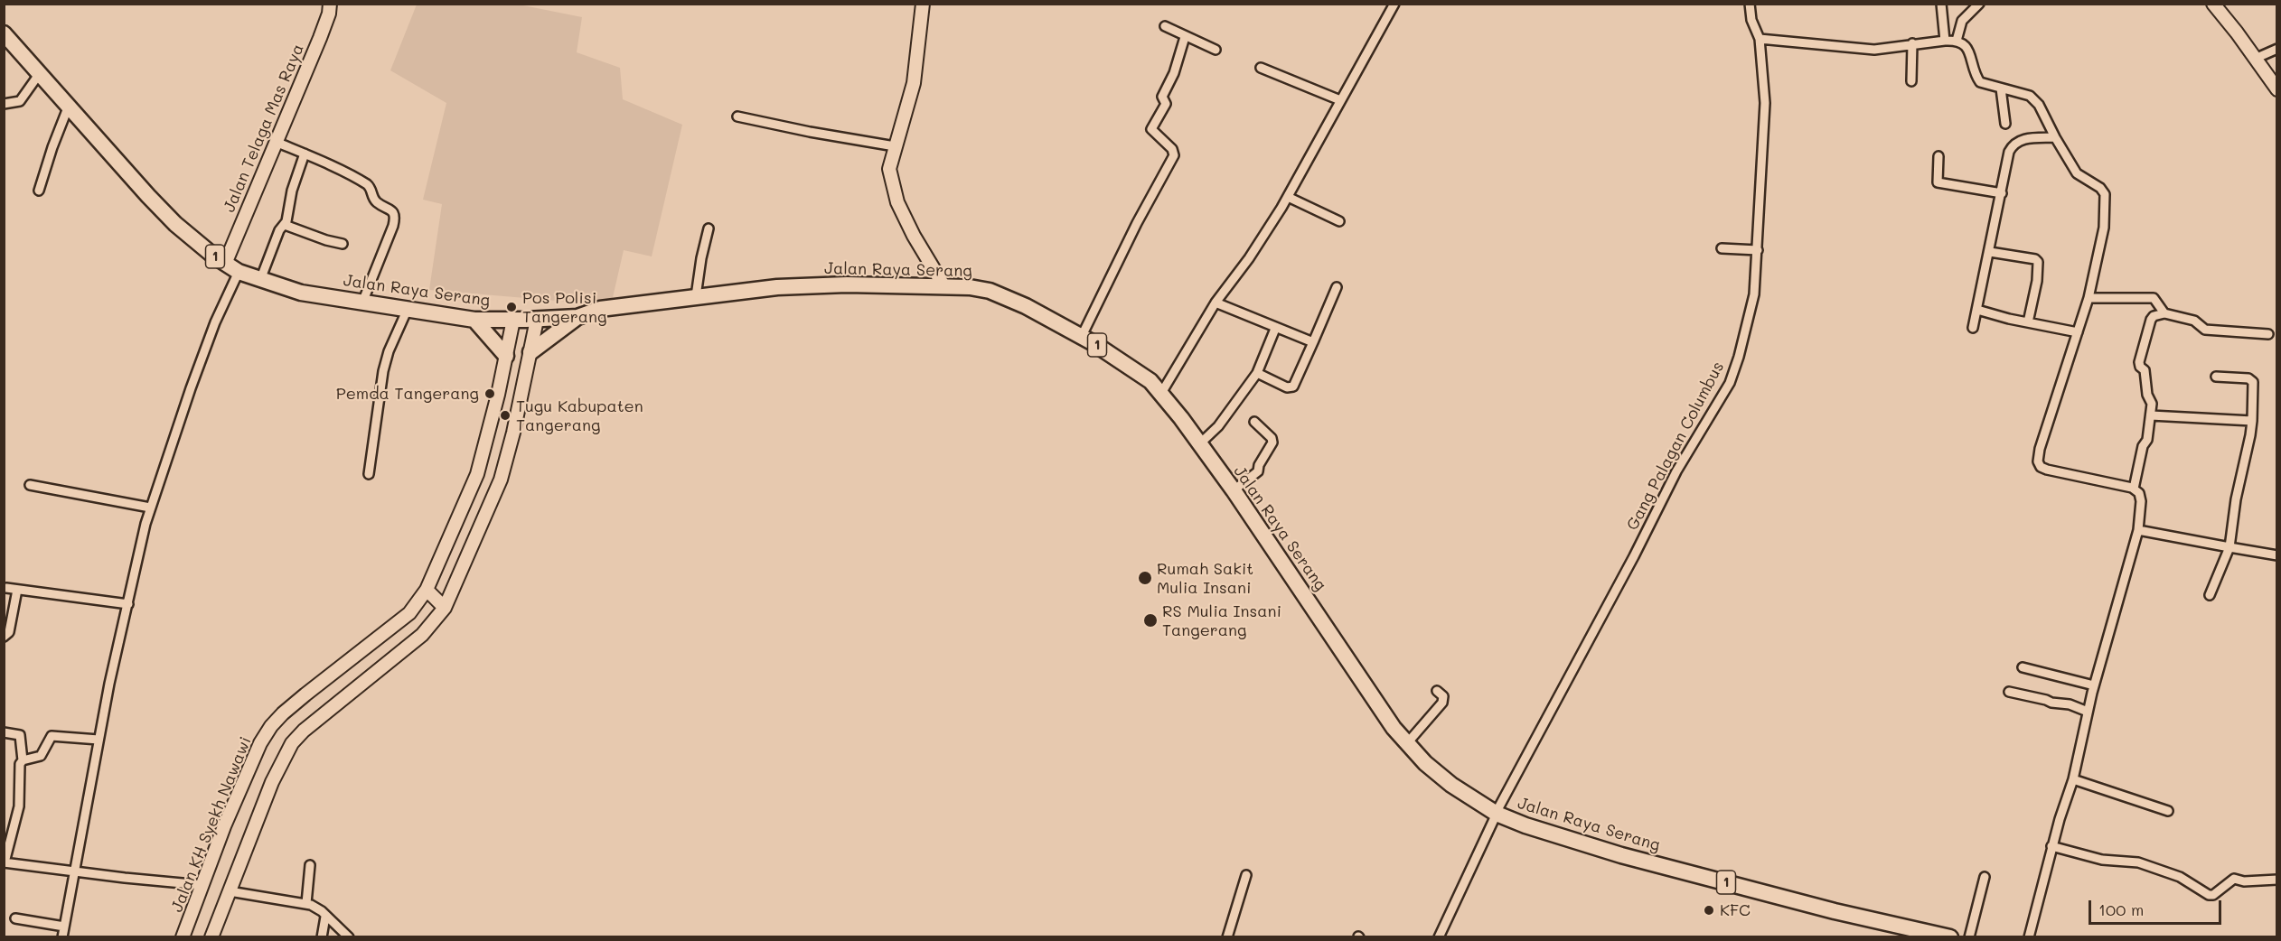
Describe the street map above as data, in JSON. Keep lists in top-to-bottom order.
{
  "streets": {
    "highway": ["1", "Jalan Raya Serang"],
    "main road": ["Jalan Telaga Mas Raya", "Jalan KH Syekh Nawawi"],
    "street": ["Gang Palagan Columbus"]
  },
  "crossings": [
    ["Jalan Telaga Mas Raya", "Jalan Raya Serang"],
    ["Jalan Raya Serang", "Gang Palagan Columbus"],
    ["Jalan Raya Serang", "Jalan KH Syekh Nawawi"]
  ],
  "places": [
    "Pos Polisi Tangerang",
    "Pemda Tangerang",
    "Tugu Kabupaten Tangerang",
    "Rumah Sakit Mulia Insani",
    "RS Mulia Insani Tangerang",
    "KFC"
  ],
  "scale_bar": "100 m"
}
